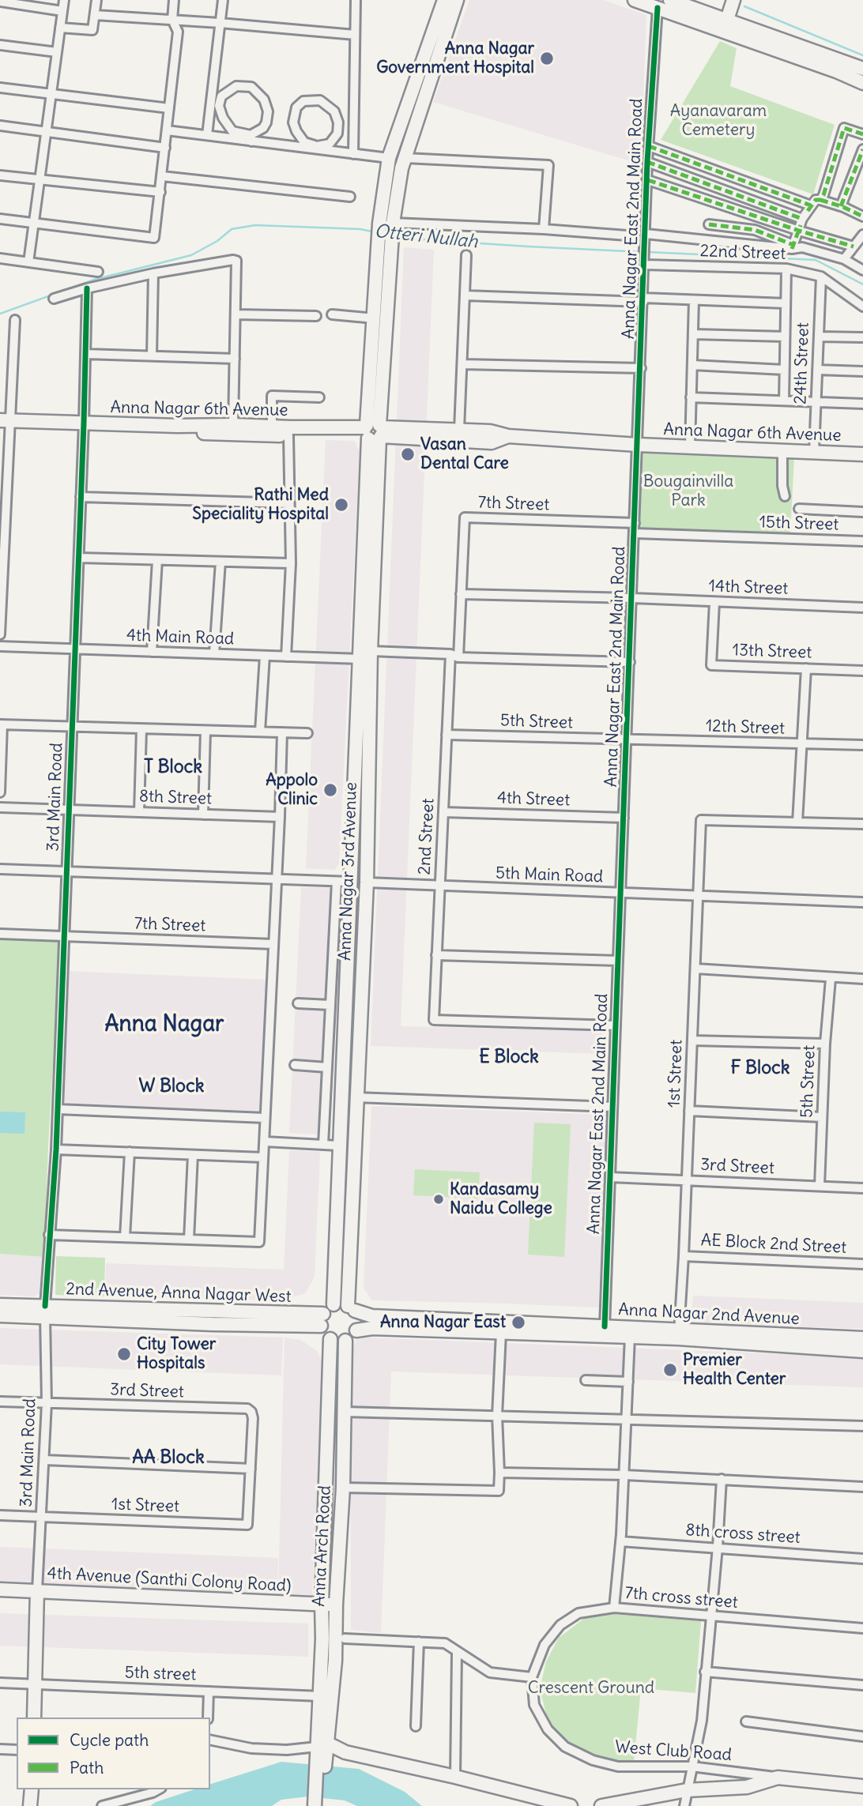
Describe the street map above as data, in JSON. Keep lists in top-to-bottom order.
{
  "streets": {
    "main road": [
      "Anna Nagar 6th Avenue",
      "Anna Nagar 3rd Avenue",
      "2nd Avenue, Anna Nagar West",
      "Anna Nagar 2nd Avenue",
      "Anna Arch Road",
      "4th Avenue (Santhi Colony Road)",
      "West Club Road"
    ],
    "street": [
      "Anna Nagar East 2nd Main Road",
      "22nd Street",
      "24th Street",
      "7th Street",
      "15th Street",
      "14th Street",
      "4th Main Road",
      "13th Street",
      "5th Street",
      "12th Street",
      "3rd Main Road",
      "8th Street",
      "4th Street",
      "2nd Street",
      "5th Main Road",
      "1st Street",
      "3rd Street",
      "AE Block 2nd Street",
      "8th cross street",
      "7th cross street",
      "5th street"
    ]
  },
  "crossings": [
    ["Anna Nagar East 2nd Main Road", "22nd Street"],
    ["Anna Nagar East 2nd Main Road", "Anna Nagar 6th Avenue"],
    ["Anna Nagar East 2nd Main Road", "7th Street"],
    ["Anna Nagar East 2nd Main Road", "15th Street"],
    ["Anna Nagar East 2nd Main Road", "14th Street"],
    ["Anna Nagar East 2nd Main Road", "5th Street"],
    ["Anna Nagar East 2nd Main Road", "12th Street"],
    ["Anna Nagar East 2nd Main Road", "4th Street"],
    ["Anna Nagar East 2nd Main Road", "2nd Street"],
    ["Anna Nagar East 2nd Main Road", "5th Main Road"],
    ["Anna Nagar East 2nd Main Road", "3rd Street"],
    ["Anna Nagar East 2nd Main Road", "Anna Nagar 2nd Avenue"],
    ["22nd Street", "24th Street"],
    ["24th Street", "Anna Nagar 6th Avenue"],
    ["Anna Nagar 6th Avenue", "3rd Main Road"],
    ["Anna Nagar 6th Avenue", "Anna Nagar 3rd Avenue"],
    ["7th Street", "14th Street"],
    ["7th Street", "3rd Main Road"],
    ["7th Street", "2nd Street"],
    ["14th Street", "13th Street"],
    ["4th Main Road", "3rd Main Road"],
    ["4th Main Road", "Anna Nagar 3rd Avenue"],
    ["5th Street", "12th Street"],
    ["5th Street", "2nd Street"],
    ["5th Street", "3rd Street"],
    ["3rd Main Road", "8th Street"],
    ["3rd Main Road", "1st Street"],
    ["3rd Main Road", "3rd Street"],
    ["3rd Main Road", "2nd Avenue, Anna Nagar West"],
    ["3rd Main Road", "4th Avenue (Santhi Colony Road)"],
    ["4th Street", "2nd Street"],
    ["2nd Street", "5th Main Road"],
    ["Anna Nagar 3rd Avenue", "5th Main Road"],
    ["Anna Nagar 3rd Avenue", "2nd Avenue, Anna Nagar West"],
    ["Anna Nagar 3rd Avenue", "Anna Nagar 2nd Avenue"],
    ["Anna Nagar 3rd Avenue", "Anna Arch Road"],
    ["5th Main Road", "1st Street"],
    ["1st Street", "3rd Street"],
    ["1st Street", "AE Block 2nd Street"],
    ["1st Street", "Anna Nagar 2nd Avenue"],
    ["2nd Avenue, Anna Nagar West", "Anna Nagar 2nd Avenue"],
    ["2nd Avenue, Anna Nagar West", "Anna Arch Road"],
    ["Anna Nagar 2nd Avenue", "Anna Arch Road"],
    ["Anna Arch Road", "4th Avenue (Santhi Colony Road)"],
    ["Anna Arch Road", "5th street"],
    ["7th cross street", "West Club Road"]
  ],
  "districts": [
    "T Block",
    "Anna Nagar",
    "E Block",
    "F Block",
    "W Block",
    "AA Block"
  ],
  "water": ["Otteri Nullah"],
  "parks": ["Ayanavaram Cemetery", "Bougainvilla Park", "Crescent Ground"],
  "places": [
    "Anna Nagar Government Hospital",
    "Vasan Dental Care",
    "Rathi Med Speciality Hospital",
    "Appolo Clinic",
    "Kandasamy Naidu College",
    "Anna Nagar East",
    "City Tower Hospitals",
    "Premier Health Center"
  ],
  "legend": ["Cycle path", "Path"]
}
